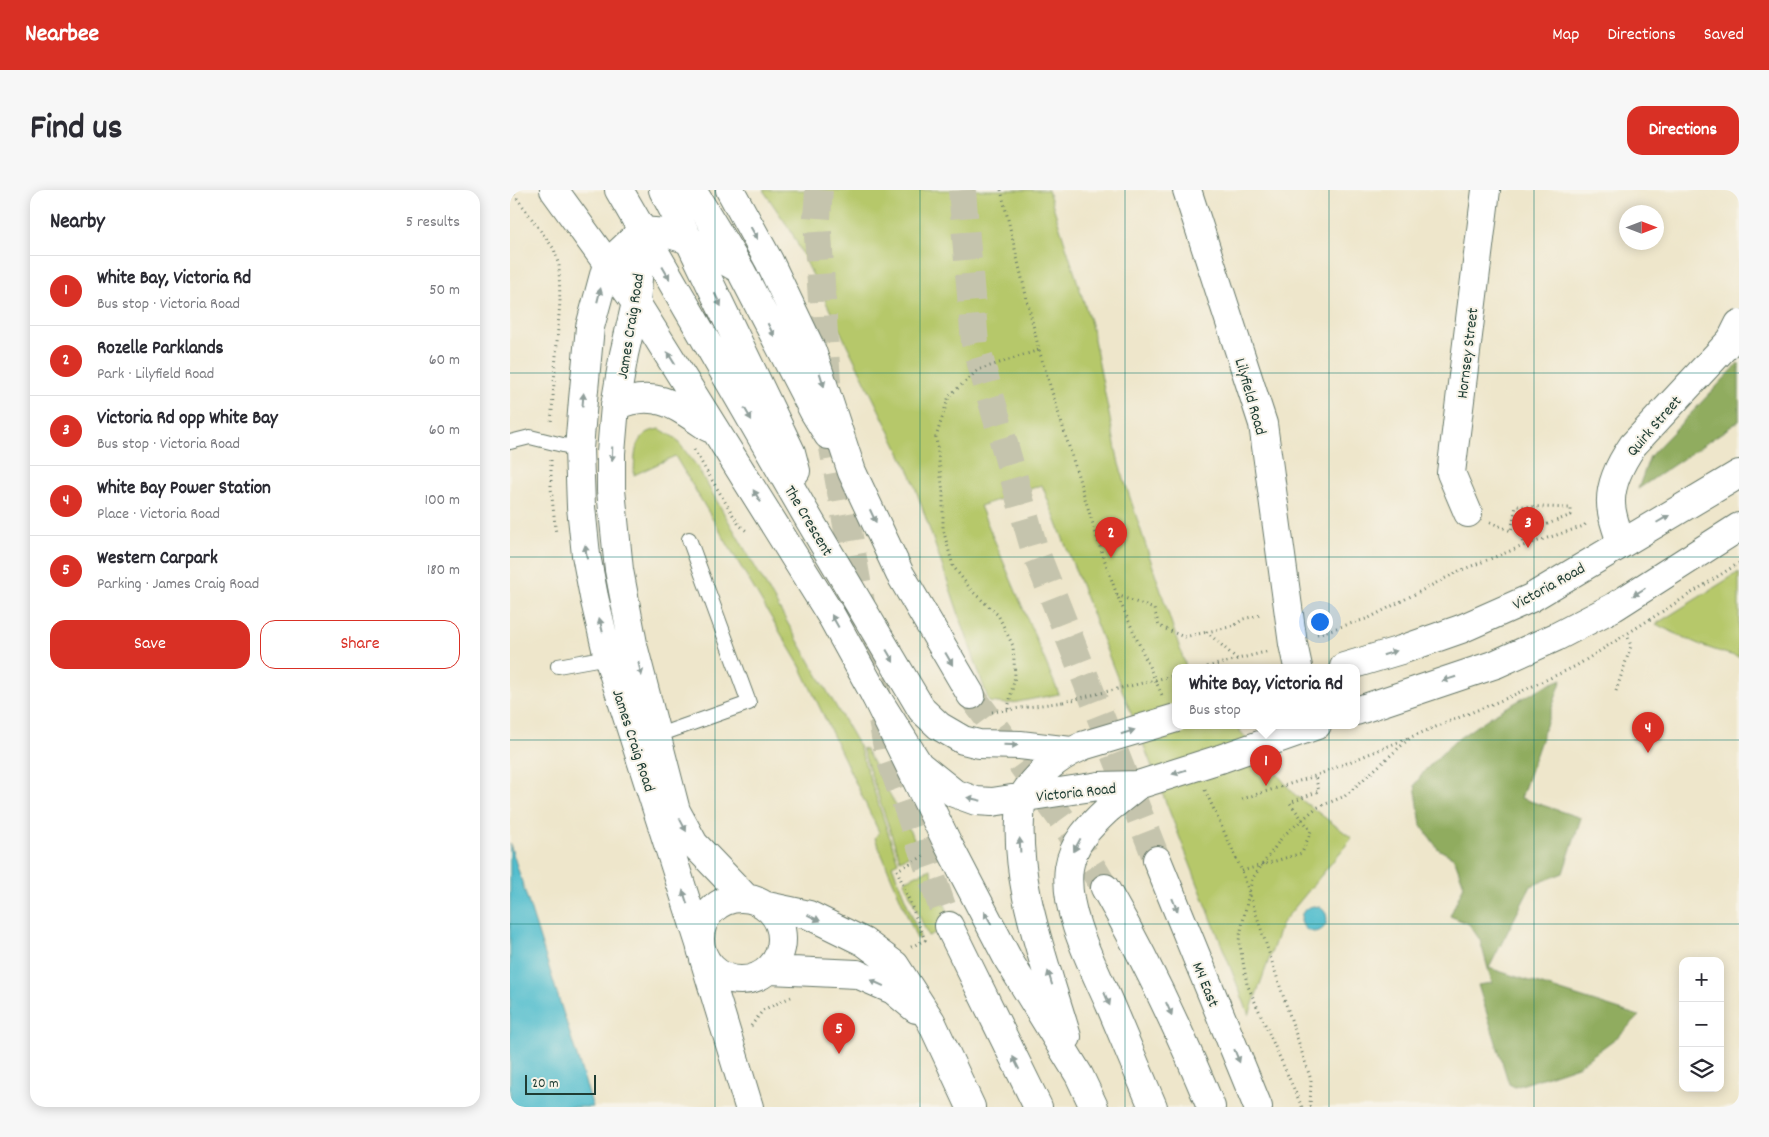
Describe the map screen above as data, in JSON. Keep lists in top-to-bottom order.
{
  "streets": {
    "main road": [
      "James Craig Road",
      "Hornsey Street",
      "Lilyfield Road",
      "Quirk Street",
      "The Crescent",
      "Victoria Road",
      "M4 East"
    ]
  },
  "crossings": [
    ["James Craig Road", "The Crescent"],
    ["Quirk Street", "Victoria Road"],
    ["The Crescent", "Victoria Road"]
  ],
  "scale_bar": "20 m",
  "north": "right",
  "page": {
    "header": "Nearbee",
    "nav": ["Map", "Directions", "Saved"],
    "title": "Find us",
    "buttons": [
      "Directions",
      ["Save", "Share"]
    ],
    "heading": ["Nearby", "5 results"],
    "list": [
      {
        "mark": "1",
        "name": "White Bay, Victoria Rd",
        "note": "Bus stop · Victoria Road",
        "value": "50 m"
      },
      {
        "mark": "2",
        "name": "Rozelle Parklands",
        "note": "Park · Lilyfield Road",
        "value": "60 m"
      },
      {
        "mark": "3",
        "name": "Victoria Rd opp White Bay",
        "note": "Bus stop · Victoria Road",
        "value": "60 m"
      },
      {
        "mark": "4",
        "name": "White Bay Power Station",
        "note": "Place · Victoria Road",
        "value": "100 m"
      },
      {
        "mark": "5",
        "name": "Western Carpark",
        "note": "Parking · James Craig Road",
        "value": "180 m"
      }
    ],
    "pins": [
      "3",
      "2",
      "4",
      "1",
      "5"
    ],
    "popup": ["White Bay, Victoria Rd", "Bus stop"],
    "map_buttons": ["+", "−"],
    "scale": "20 m"
  }
}
